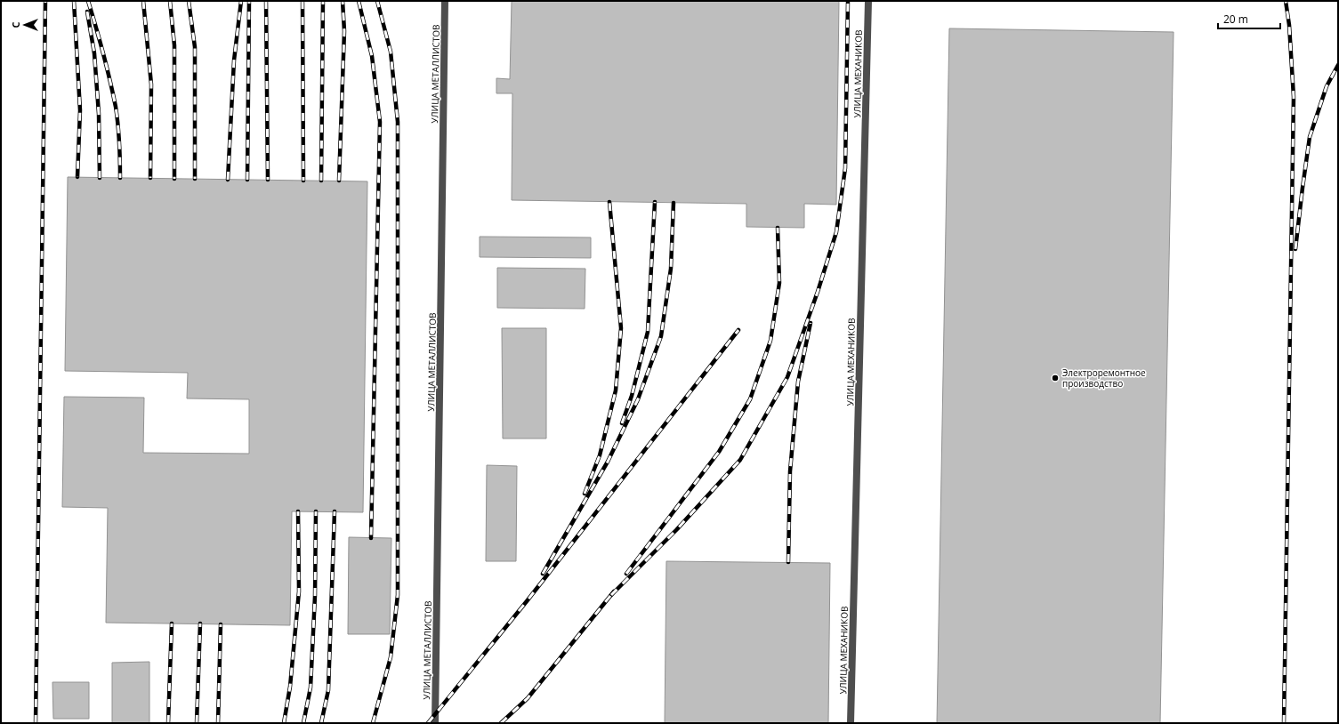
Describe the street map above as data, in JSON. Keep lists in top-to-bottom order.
{
  "streets": {
    "street": ["УЛИЦА МЕТАЛЛИСТОВ", "УЛИЦА МЕХАНИКОВ"]
  },
  "places": ["Электроремонтное производство"],
  "scale_bar": "20 m",
  "north": "left"
}
